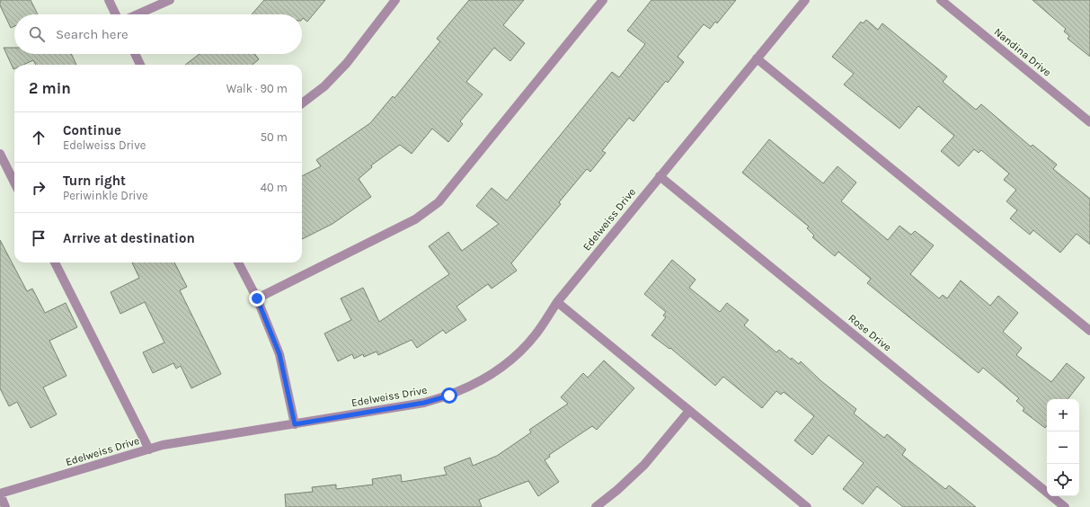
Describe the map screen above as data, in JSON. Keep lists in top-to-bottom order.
{
  "streets": {
    "street": ["Nandina Drive", "Edelweiss Drive", "Rose Drive"]
  },
  "crossings": [
    ["Edelweiss Drive", "Rose Drive"]
  ],
  "page": {
    "search": "Search here",
    "heading": ["2 min", "Walk · 90 m"],
    "list": [
      ["Continue", "Edelweiss Drive", "50 m"],
      ["Turn right", "Periwinkle Drive", "40 m"],
      "Arrive at destination"
    ],
    "map_buttons": ["+", "−"]
  }
}
